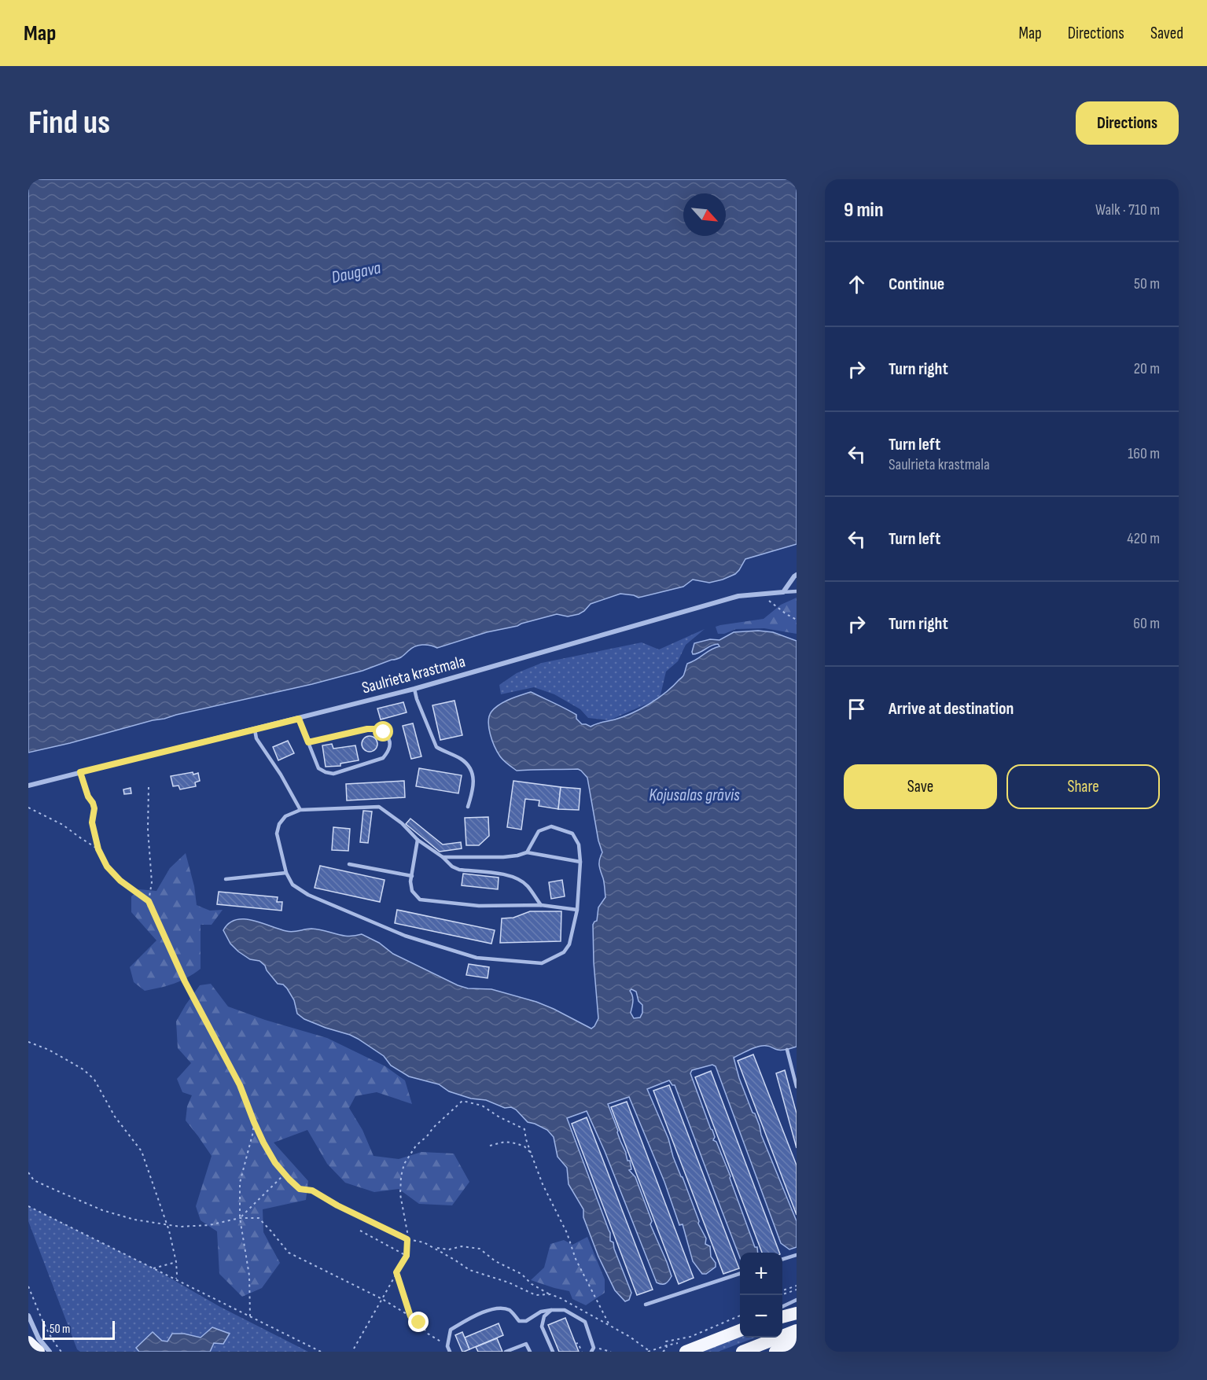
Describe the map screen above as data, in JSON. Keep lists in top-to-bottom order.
{
  "streets": {
    "street": ["Saulrieta krastmala"]
  },
  "water": ["Daugava", "Kojusalas grāvis"],
  "scale_bar": "50 m",
  "north": "bottom right",
  "page": {
    "header": "Map",
    "nav": ["Map", "Directions", "Saved"],
    "buttons": [
      "Directions",
      ["Save", "Share"]
    ],
    "title": "Find us",
    "heading": ["9 min", "Walk · 710 m"],
    "list": [
      ["Continue", "50 m"],
      ["Turn right", "20 m"],
      ["Turn left", "Saulrieta krastmala", "160 m"],
      ["Turn left", "420 m"],
      ["Turn right", "60 m"],
      "Arrive at destination"
    ],
    "map_buttons": ["+", "−"],
    "scale": "50 m"
  }
}
